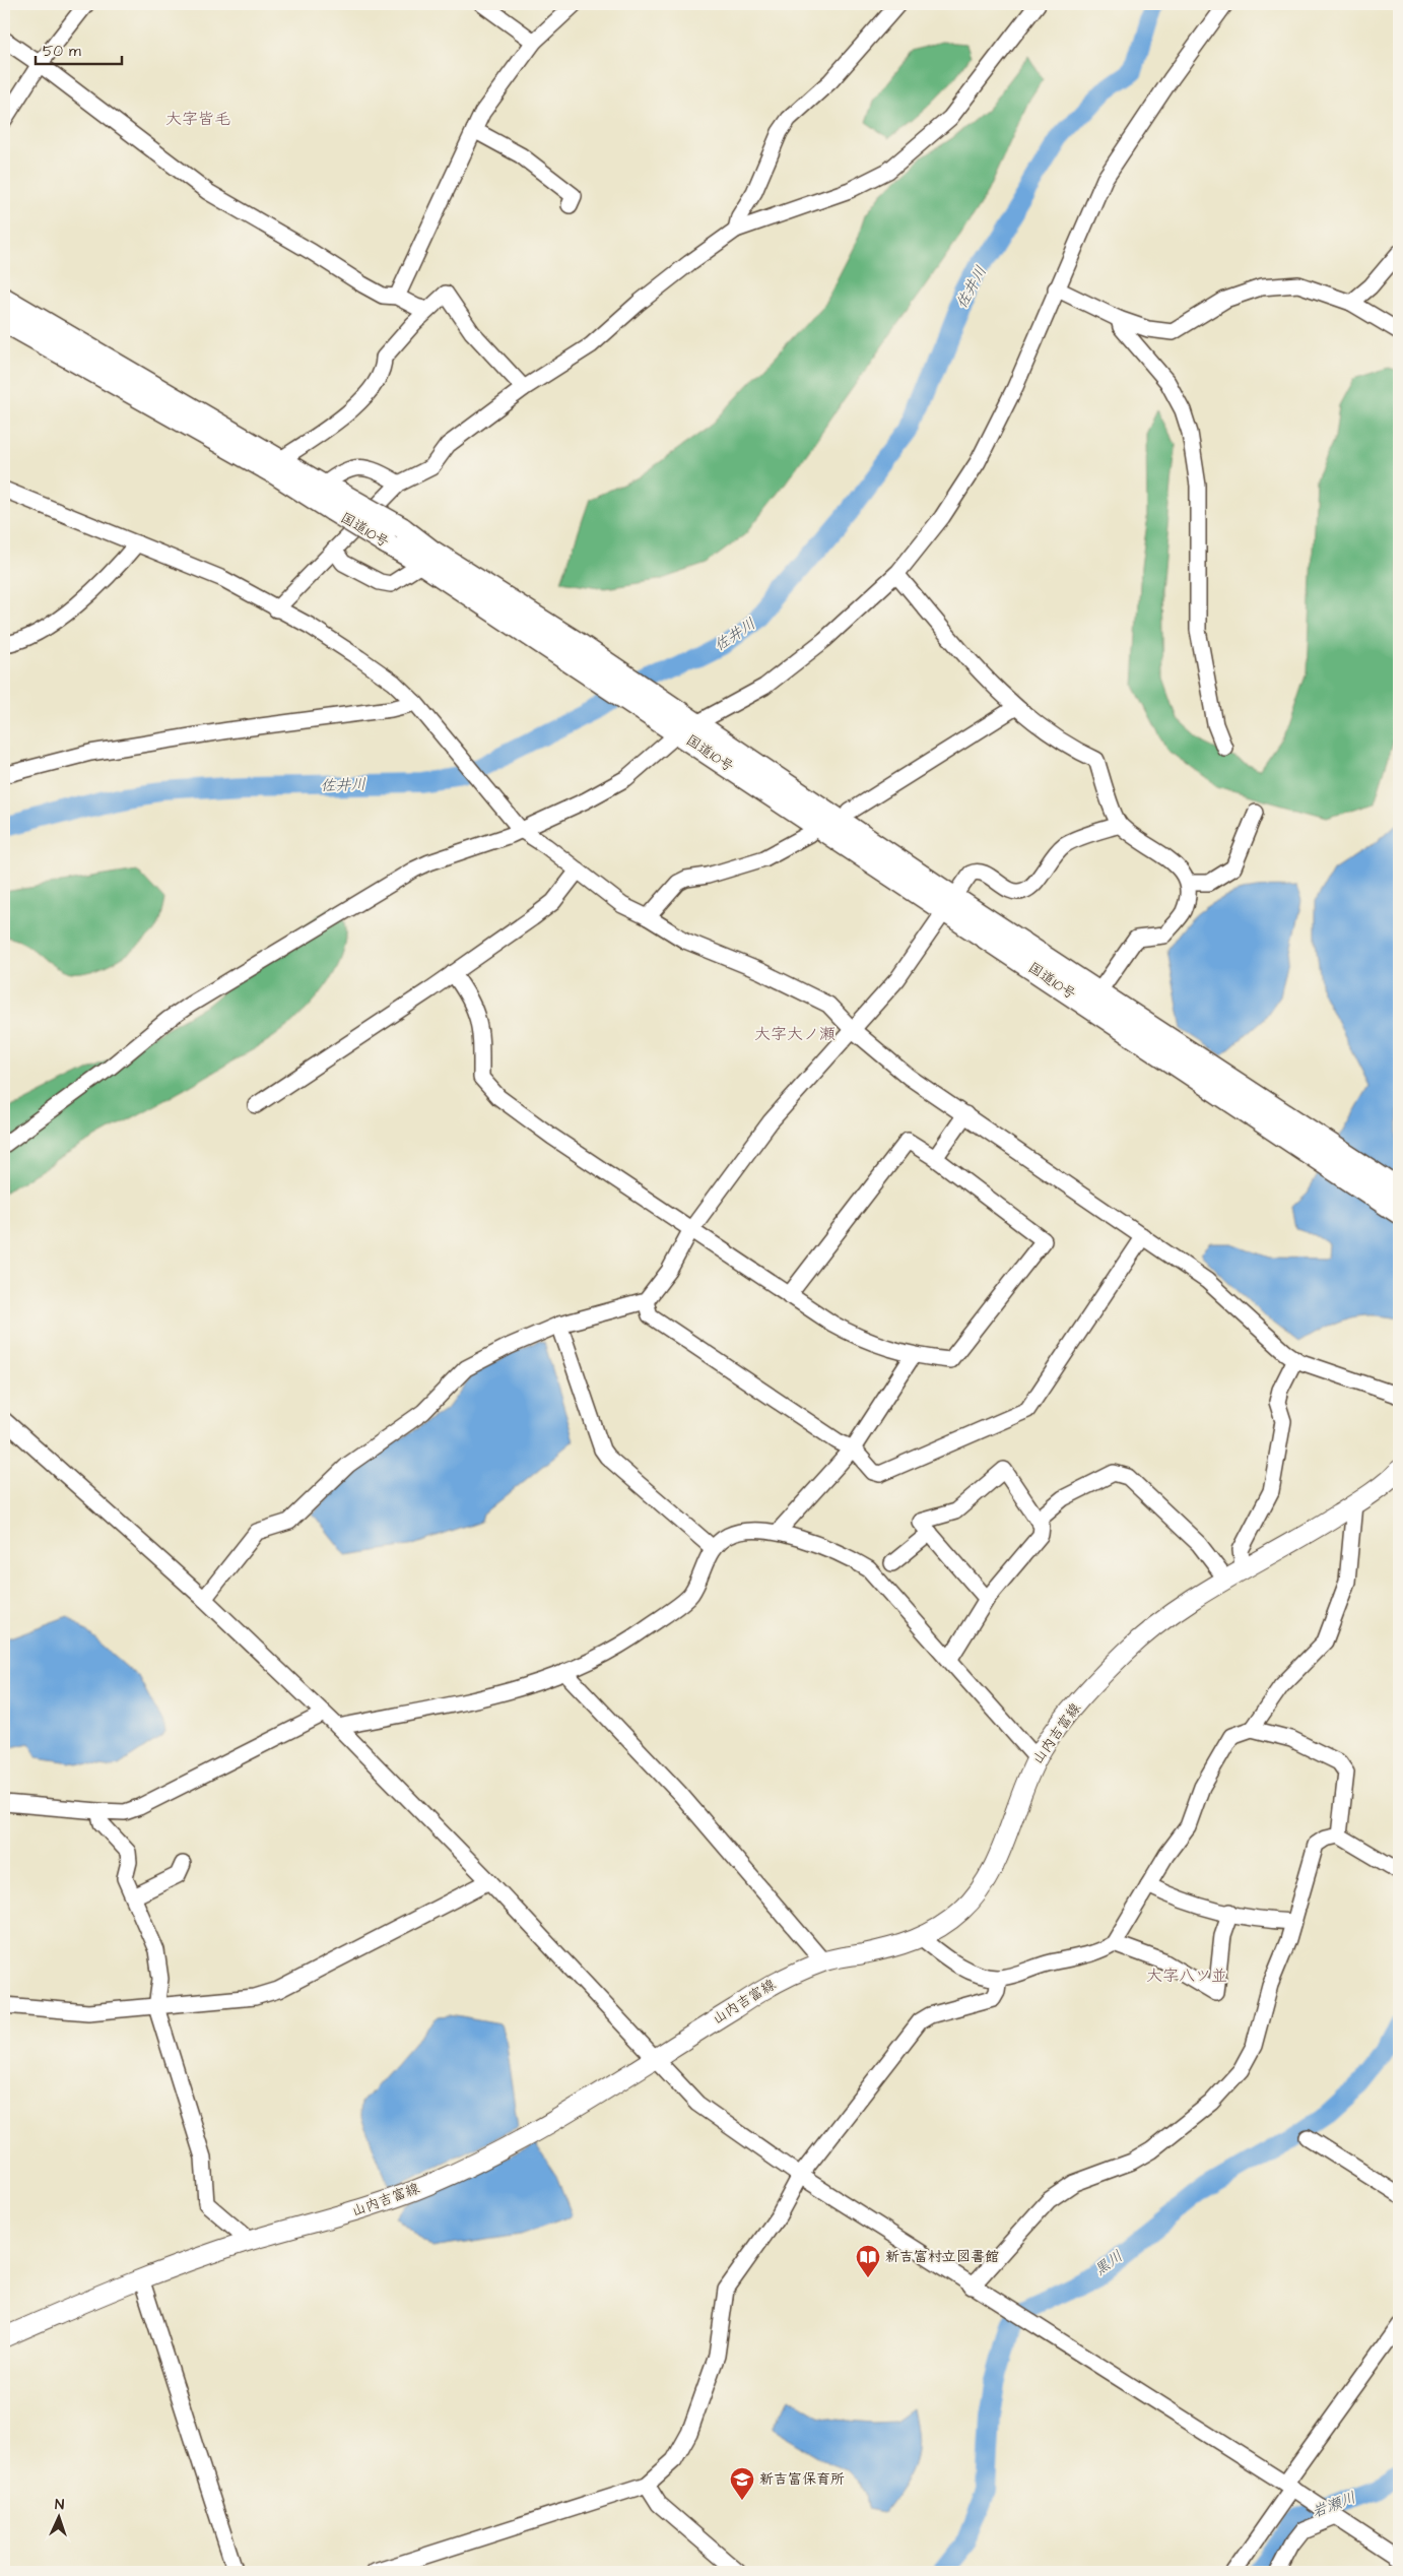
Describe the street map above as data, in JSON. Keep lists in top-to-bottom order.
{
  "streets": {
    "highway": ["国道10号"],
    "main road": ["山内吉富線"]
  },
  "districts": ["大字皆毛", "大字大ノ瀬", "大字八ツ並"],
  "water": ["佐井川", "黒川", "岩瀬川"],
  "places": {
    "library": ["新吉富村立図書館"],
    "school or university": ["新吉富保育所"]
  },
  "scale_bar": "50 m",
  "north": "top"
}
